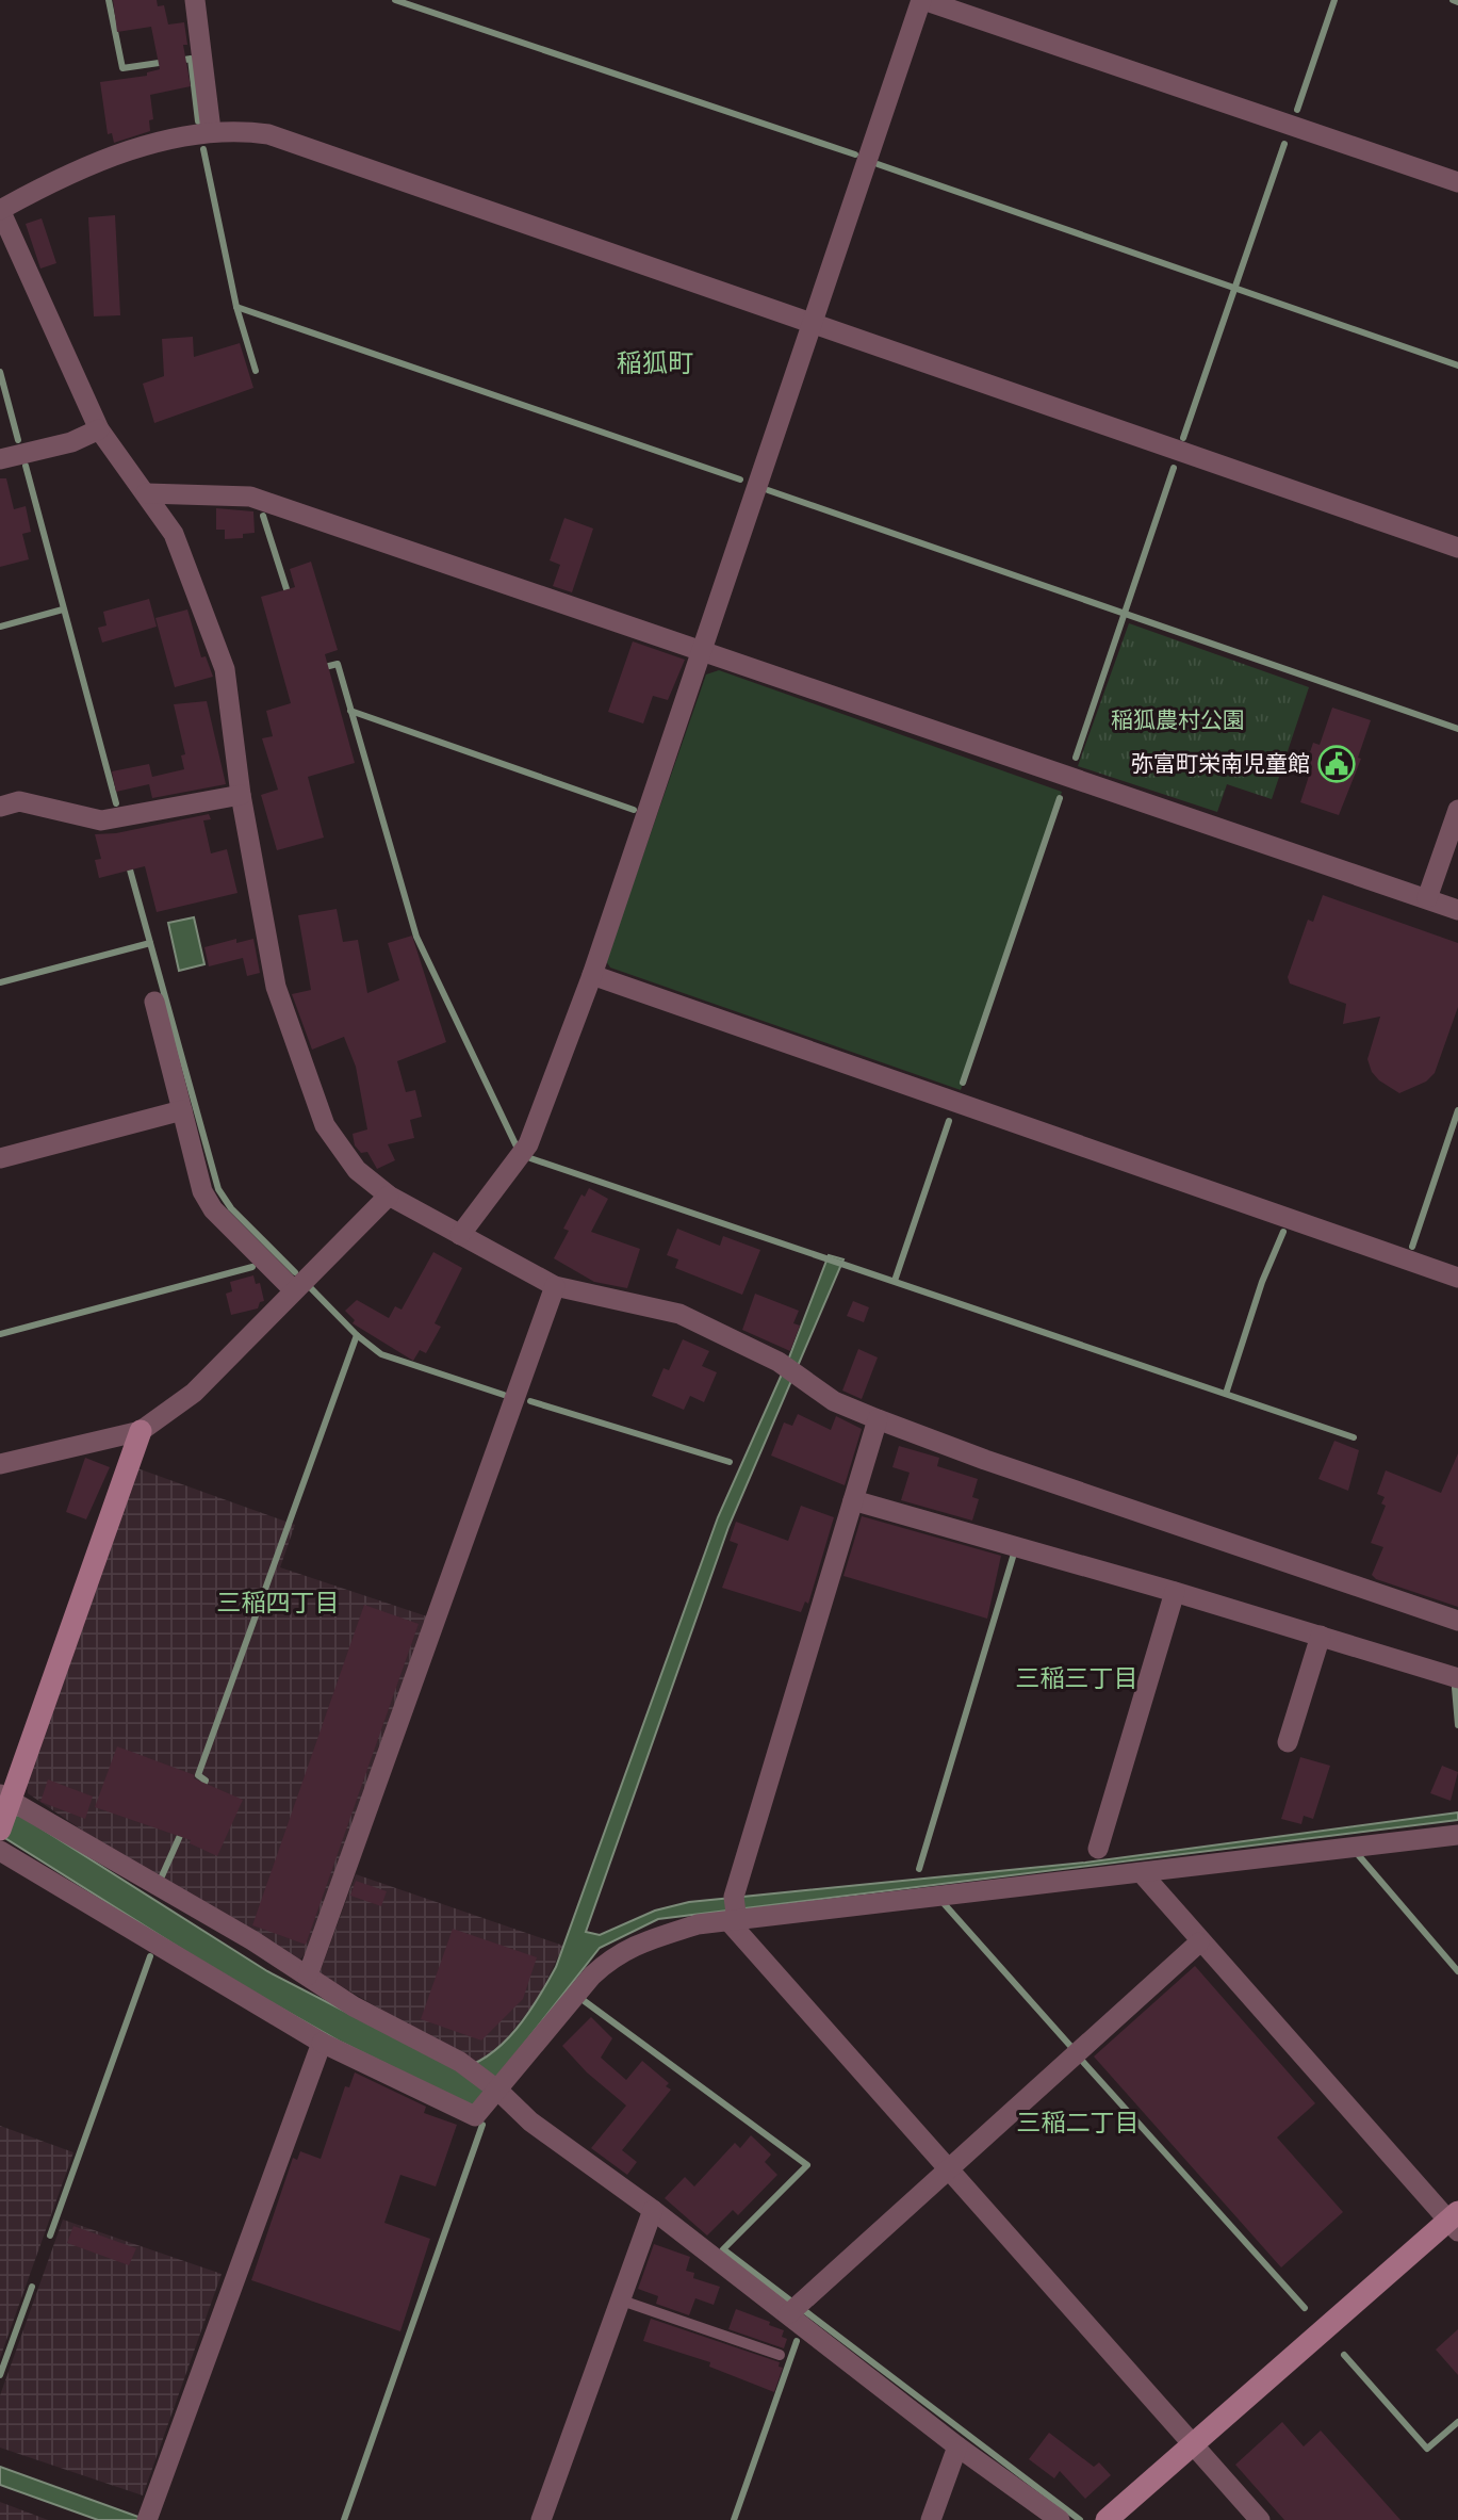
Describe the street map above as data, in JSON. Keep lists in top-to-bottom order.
{
  "districts": [
    "稲狐町",
    "三稲四丁目",
    "三稲三丁目",
    "三稲二丁目"
  ],
  "parks": ["稲狐農村公園"],
  "places": {
    "public building": ["弥富町栄南児童館"]
  }
}
